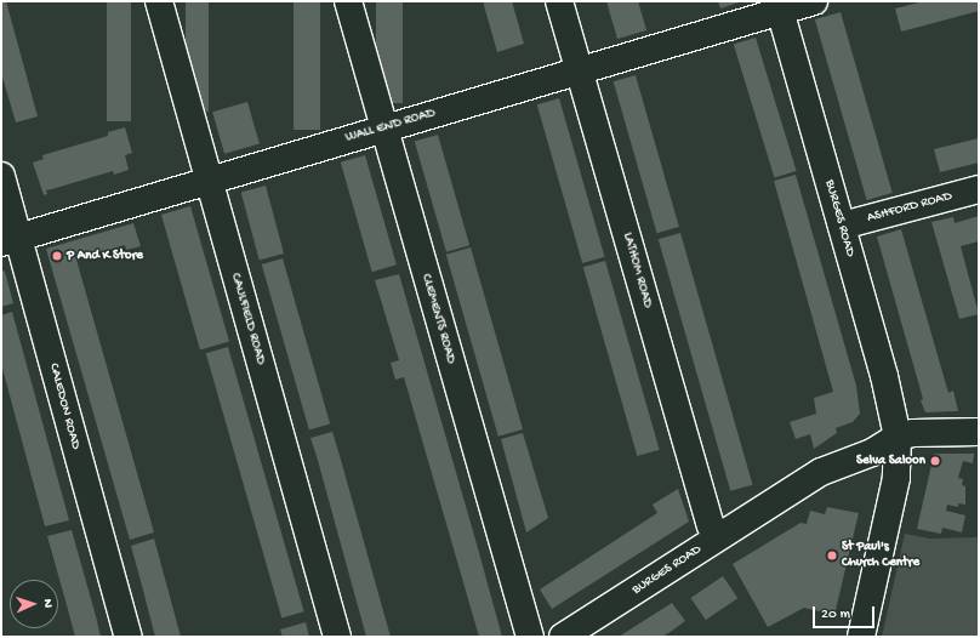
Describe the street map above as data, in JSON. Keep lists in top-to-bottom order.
{
  "streets": {
    "street": [
      "WALL END ROAD",
      "ASHFORD ROAD",
      "BURGES ROAD",
      "LATHOM ROAD",
      "CAULFIELD ROAD",
      "CLEMENTS ROAD",
      "CALEDON ROAD"
    ]
  },
  "crossings": [
    ["WALL END ROAD", "BURGES ROAD"],
    ["WALL END ROAD", "LATHOM ROAD"],
    ["WALL END ROAD", "CAULFIELD ROAD"],
    ["WALL END ROAD", "CLEMENTS ROAD"],
    ["WALL END ROAD", "CALEDON ROAD"],
    ["ASHFORD ROAD", "BURGES ROAD"],
    ["BURGES ROAD", "LATHOM ROAD"]
  ],
  "places": ["P And K Store", "Selva Saloon", "St Paul's Church Centre"],
  "scale_bar": "20 m",
  "north": "right"
}
